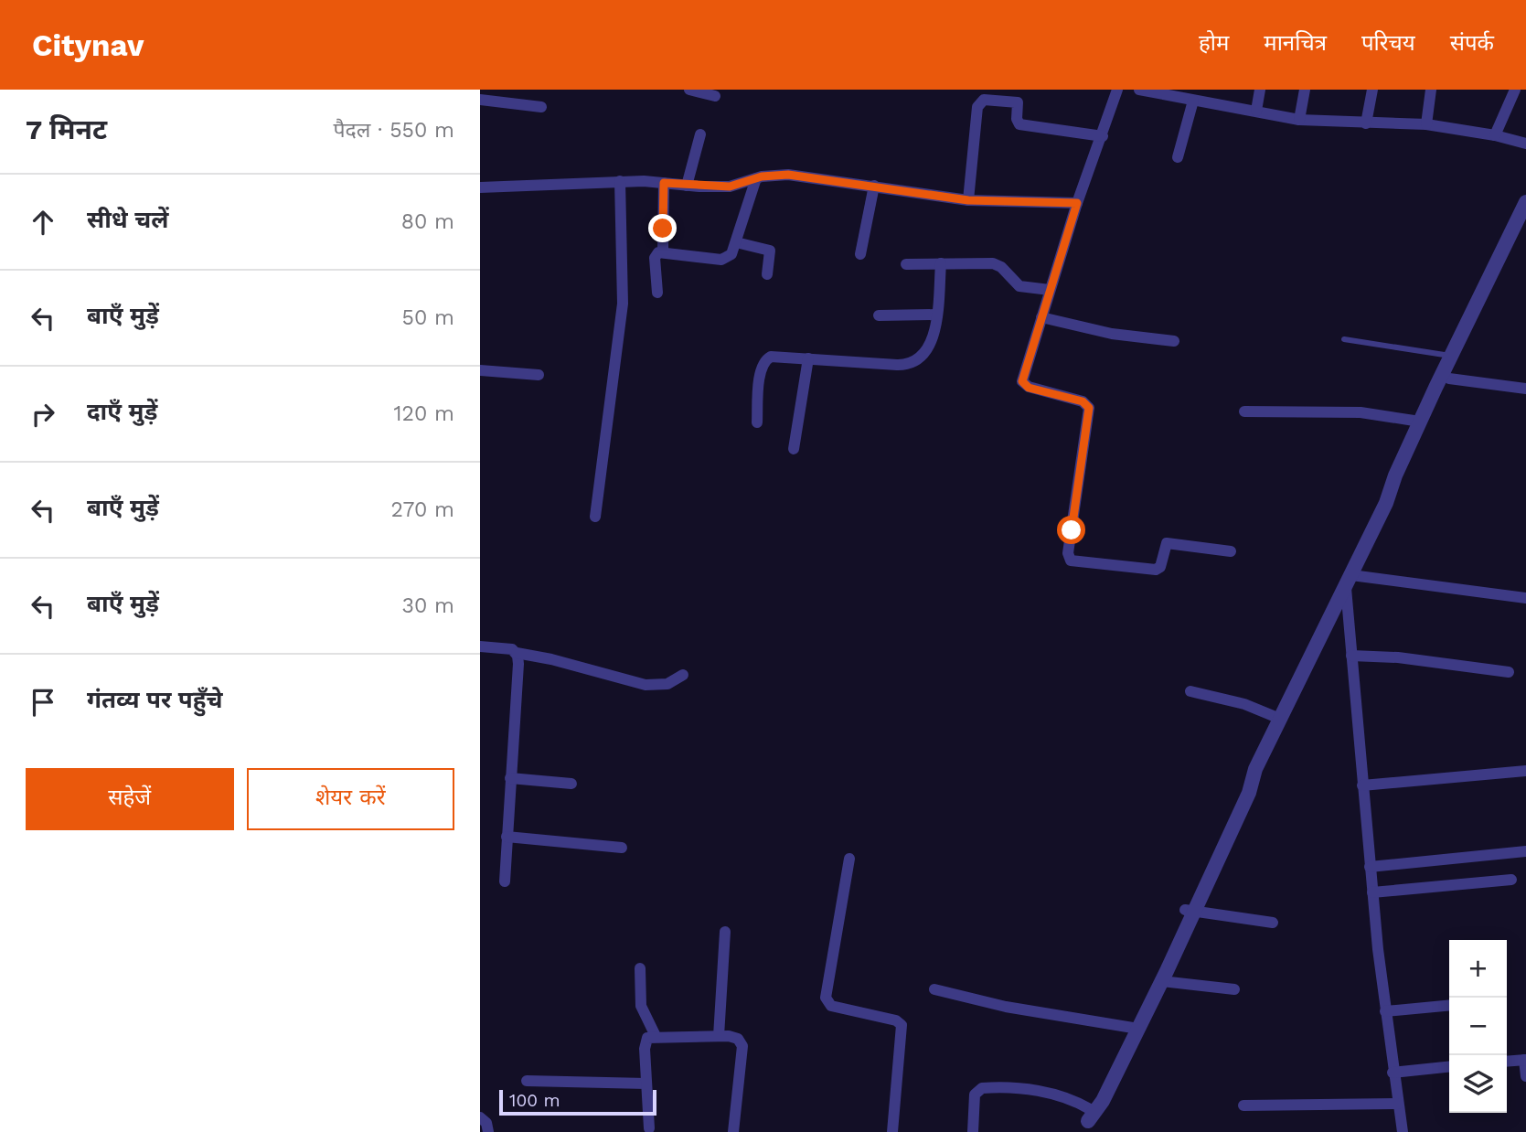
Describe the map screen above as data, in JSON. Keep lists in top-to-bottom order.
{
  "scale_bar": "100 m",
  "page": {
    "header": "Citynav",
    "nav": [
      "होम",
      "मानचित्र",
      "परिचय",
      "संपर्क"
    ],
    "heading": ["7 मिनट", "पैदल · 550 m"],
    "list": [
      ["सीधे चलें", "80 m"],
      ["बाएँ मुड़ें", "50 m"],
      ["दाएँ मुड़ें", "120 m"],
      ["बाएँ मुड़ें", "270 m"],
      ["बाएँ मुड़ें", "30 m"],
      "गंतव्य पर पहुँचे"
    ],
    "buttons": ["सहेजें", "शेयर करें"],
    "map_buttons": ["+", "−"],
    "scale": "100 m"
  }
}
